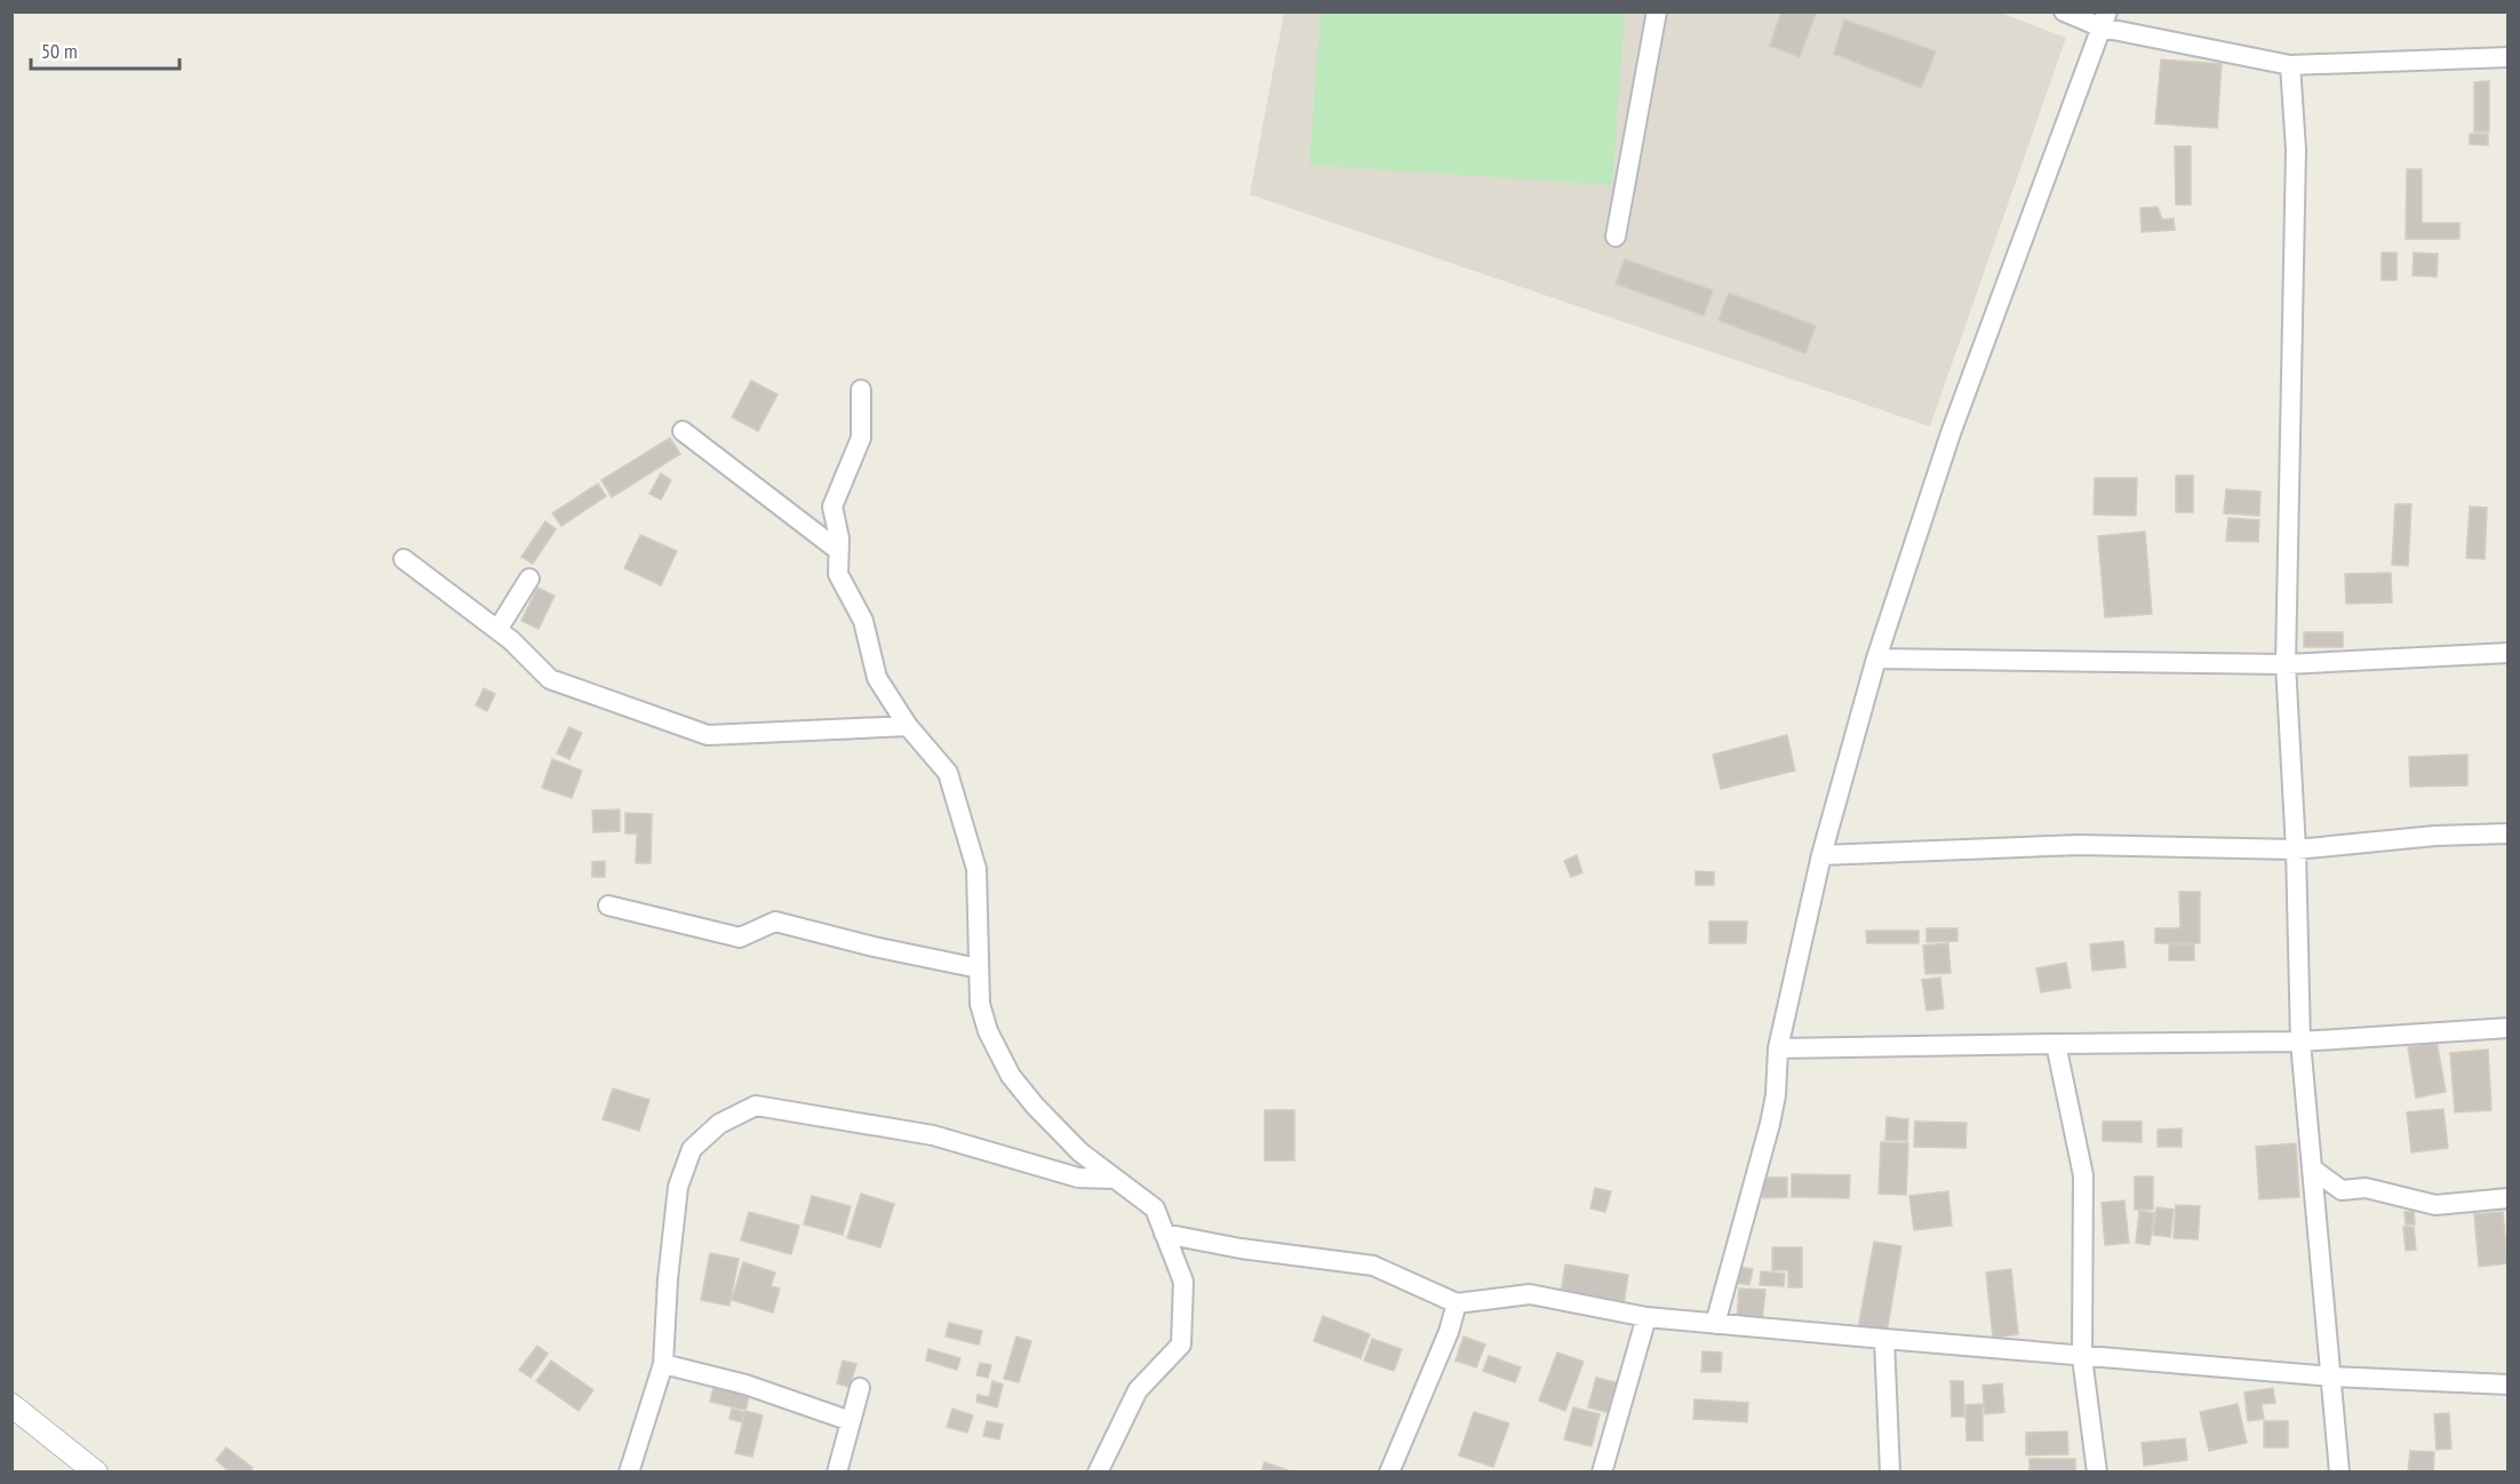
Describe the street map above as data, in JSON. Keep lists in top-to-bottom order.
{
  "scale_bar": "50 m"
}
